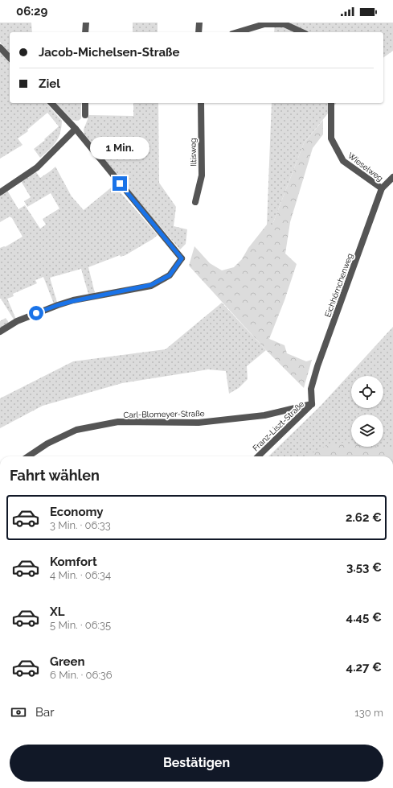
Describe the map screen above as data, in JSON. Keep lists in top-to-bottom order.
{
  "streets": {
    "street": [
      "Iltisweg",
      "Wieselweg",
      "Eichhörnchenweg",
      "Carl-Blomeyer-Straße",
      "Franz-Liszt-Straße"
    ]
  },
  "crossings": [
    ["Wieselweg", "Eichhörnchenweg"],
    ["Eichhörnchenweg", "Carl-Blomeyer-Straße"],
    ["Eichhörnchenweg", "Franz-Liszt-Straße"],
    ["Carl-Blomeyer-Straße", "Franz-Liszt-Straße"]
  ],
  "page": {
    "status": "06:29",
    "banner": ["Jacob-Michelsen-Straße", "Ziel"],
    "bubble": "1 Min.",
    "heading": "Fahrt wählen",
    "list": [
      {
        "name": "Economy",
        "note": "3 Min. · 06:33",
        "value": "2.62 €"
      },
      {
        "name": "Komfort",
        "note": "4 Min. · 06:34",
        "value": "3.53 €"
      },
      {
        "name": "XL",
        "note": "5 Min. · 06:35",
        "value": "4.45 €"
      },
      {
        "name": "Green",
        "note": "6 Min. · 06:36",
        "value": "4.27 €"
      }
    ],
    "pay": ["Bar", "130 m"],
    "buttons": "Bestätigen"
  }
}
